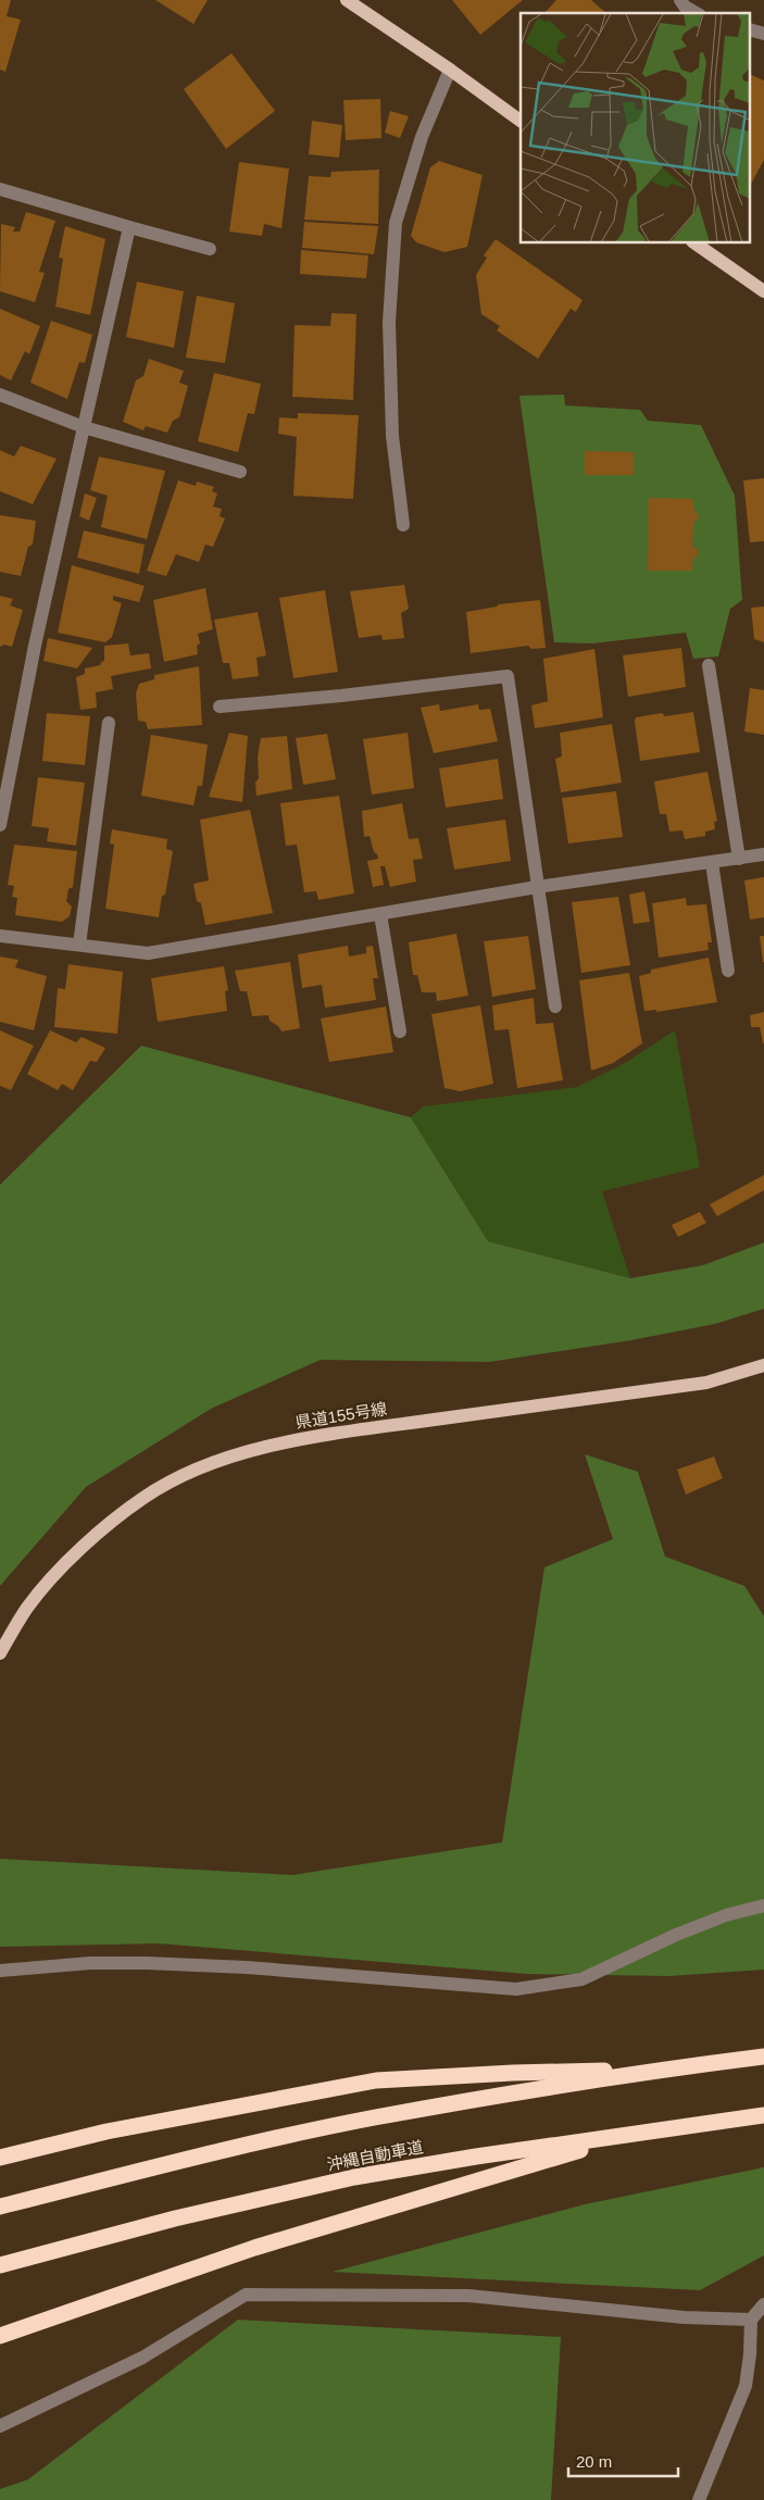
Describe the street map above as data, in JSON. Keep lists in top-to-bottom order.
{
  "streets": {
    "highway": ["沖縄自動車道"],
    "main road": ["県道155号線"]
  },
  "scale_bar": "20 m"
}
